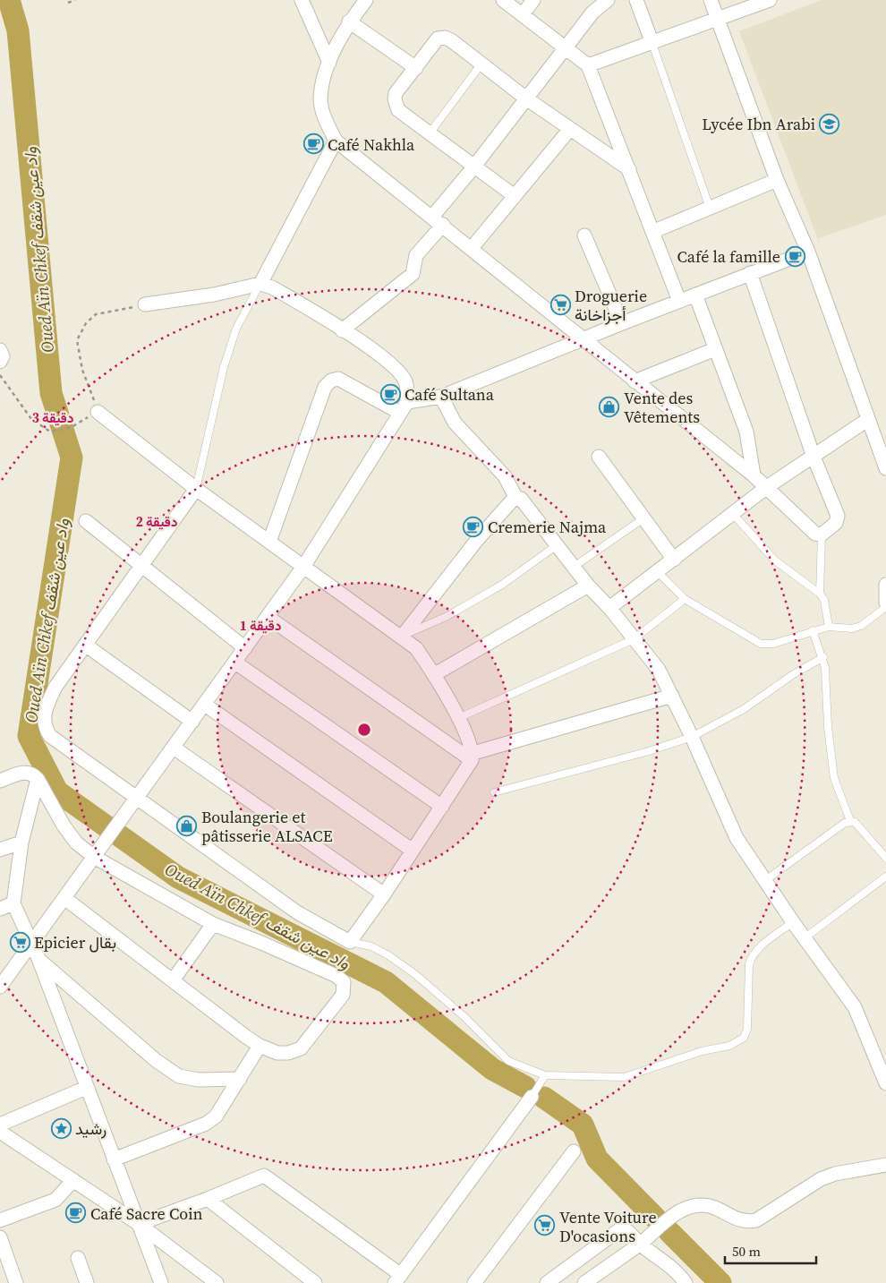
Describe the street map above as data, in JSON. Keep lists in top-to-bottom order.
{
  "water": ["Oued Aïn Chkef واد عين شقف"],
  "places": {
    "school or university": ["Lycée Ibn Arabi"],
    "cafe": [
      "Café Nakhla",
      "Café la famille",
      "Café Sultana",
      "Cremerie Najma",
      "Café Sacre Coin"
    ],
    "supermarket": ["Droguerie أجزاخانة", "Epicier بقال", "Vente Voiture D'ocasions"],
    "shop": ["Vente des Vêtements", "Boulangerie et pâtisserie ALSACE"],
    "place": ["رشيد"]
  },
  "scale_bar": "50 m",
  "rings": ["3 دقيقة", "2 دقيقة", "1 دقيقة"]
}
